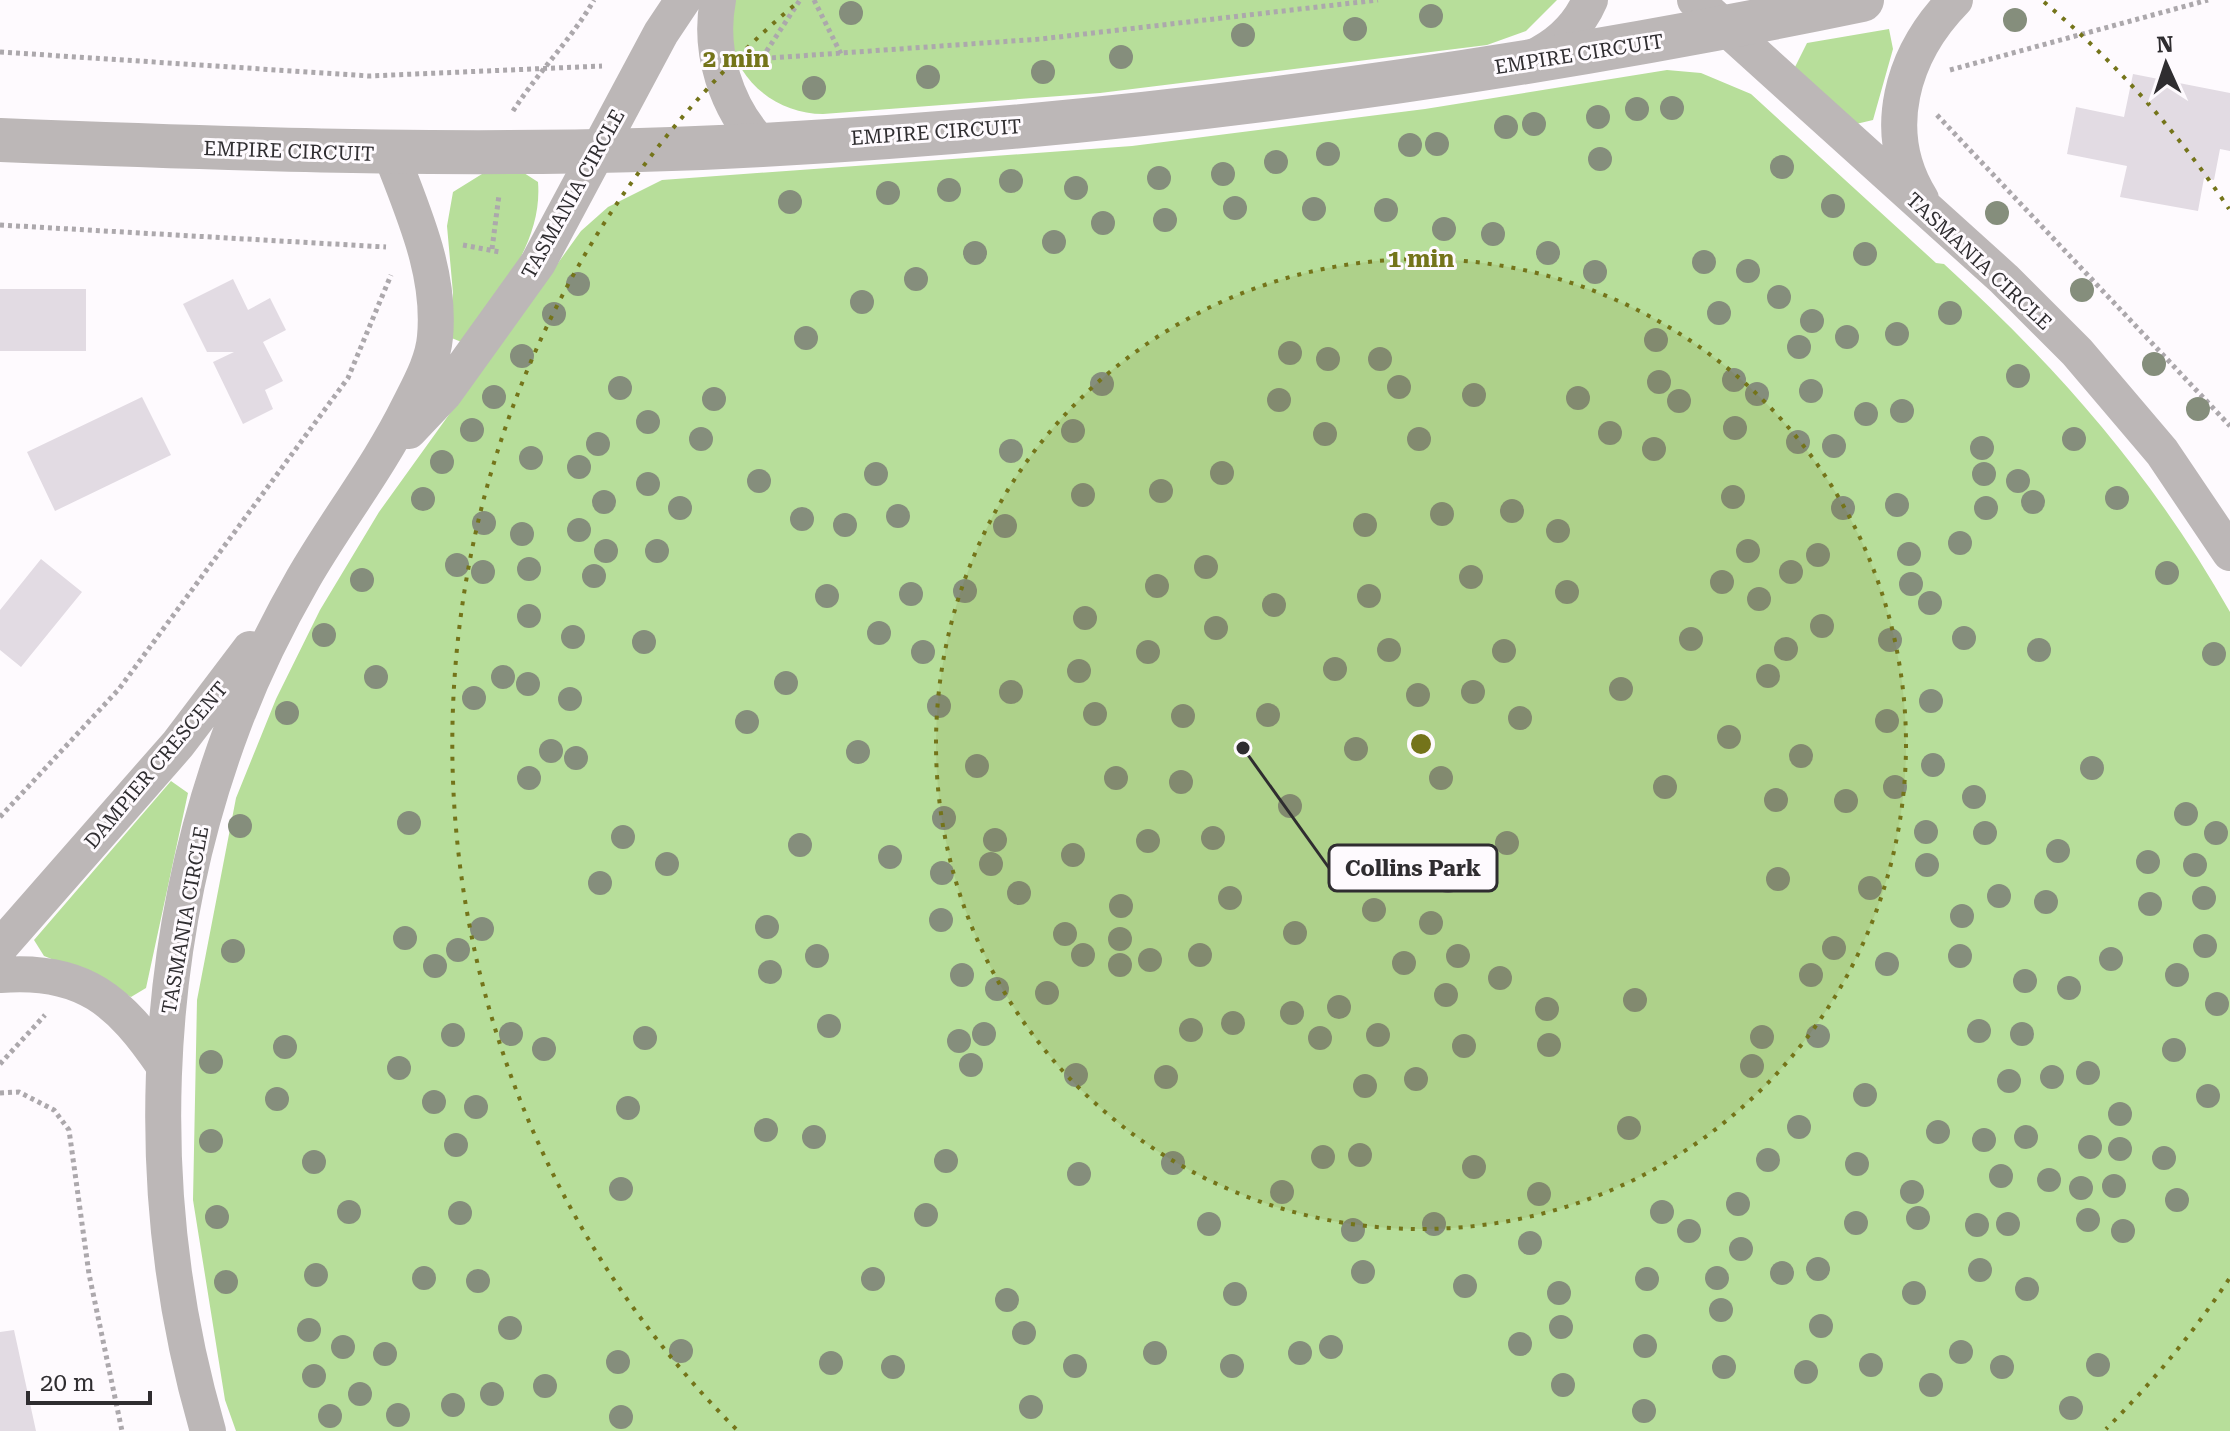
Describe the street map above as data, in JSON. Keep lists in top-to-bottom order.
{
  "streets": {
    "street": ["EMPIRE CIRCUIT", "TASMANIA CIRCLE", "DAMPIER CRESCENT"]
  },
  "crossings": [
    ["EMPIRE CIRCUIT", "TASMANIA CIRCLE"],
    ["TASMANIA CIRCLE", "DAMPIER CRESCENT"]
  ],
  "places": ["Collins Park"],
  "scale_bar": "20 m",
  "north": "top",
  "rings": ["2 min", "1 min"]
}
